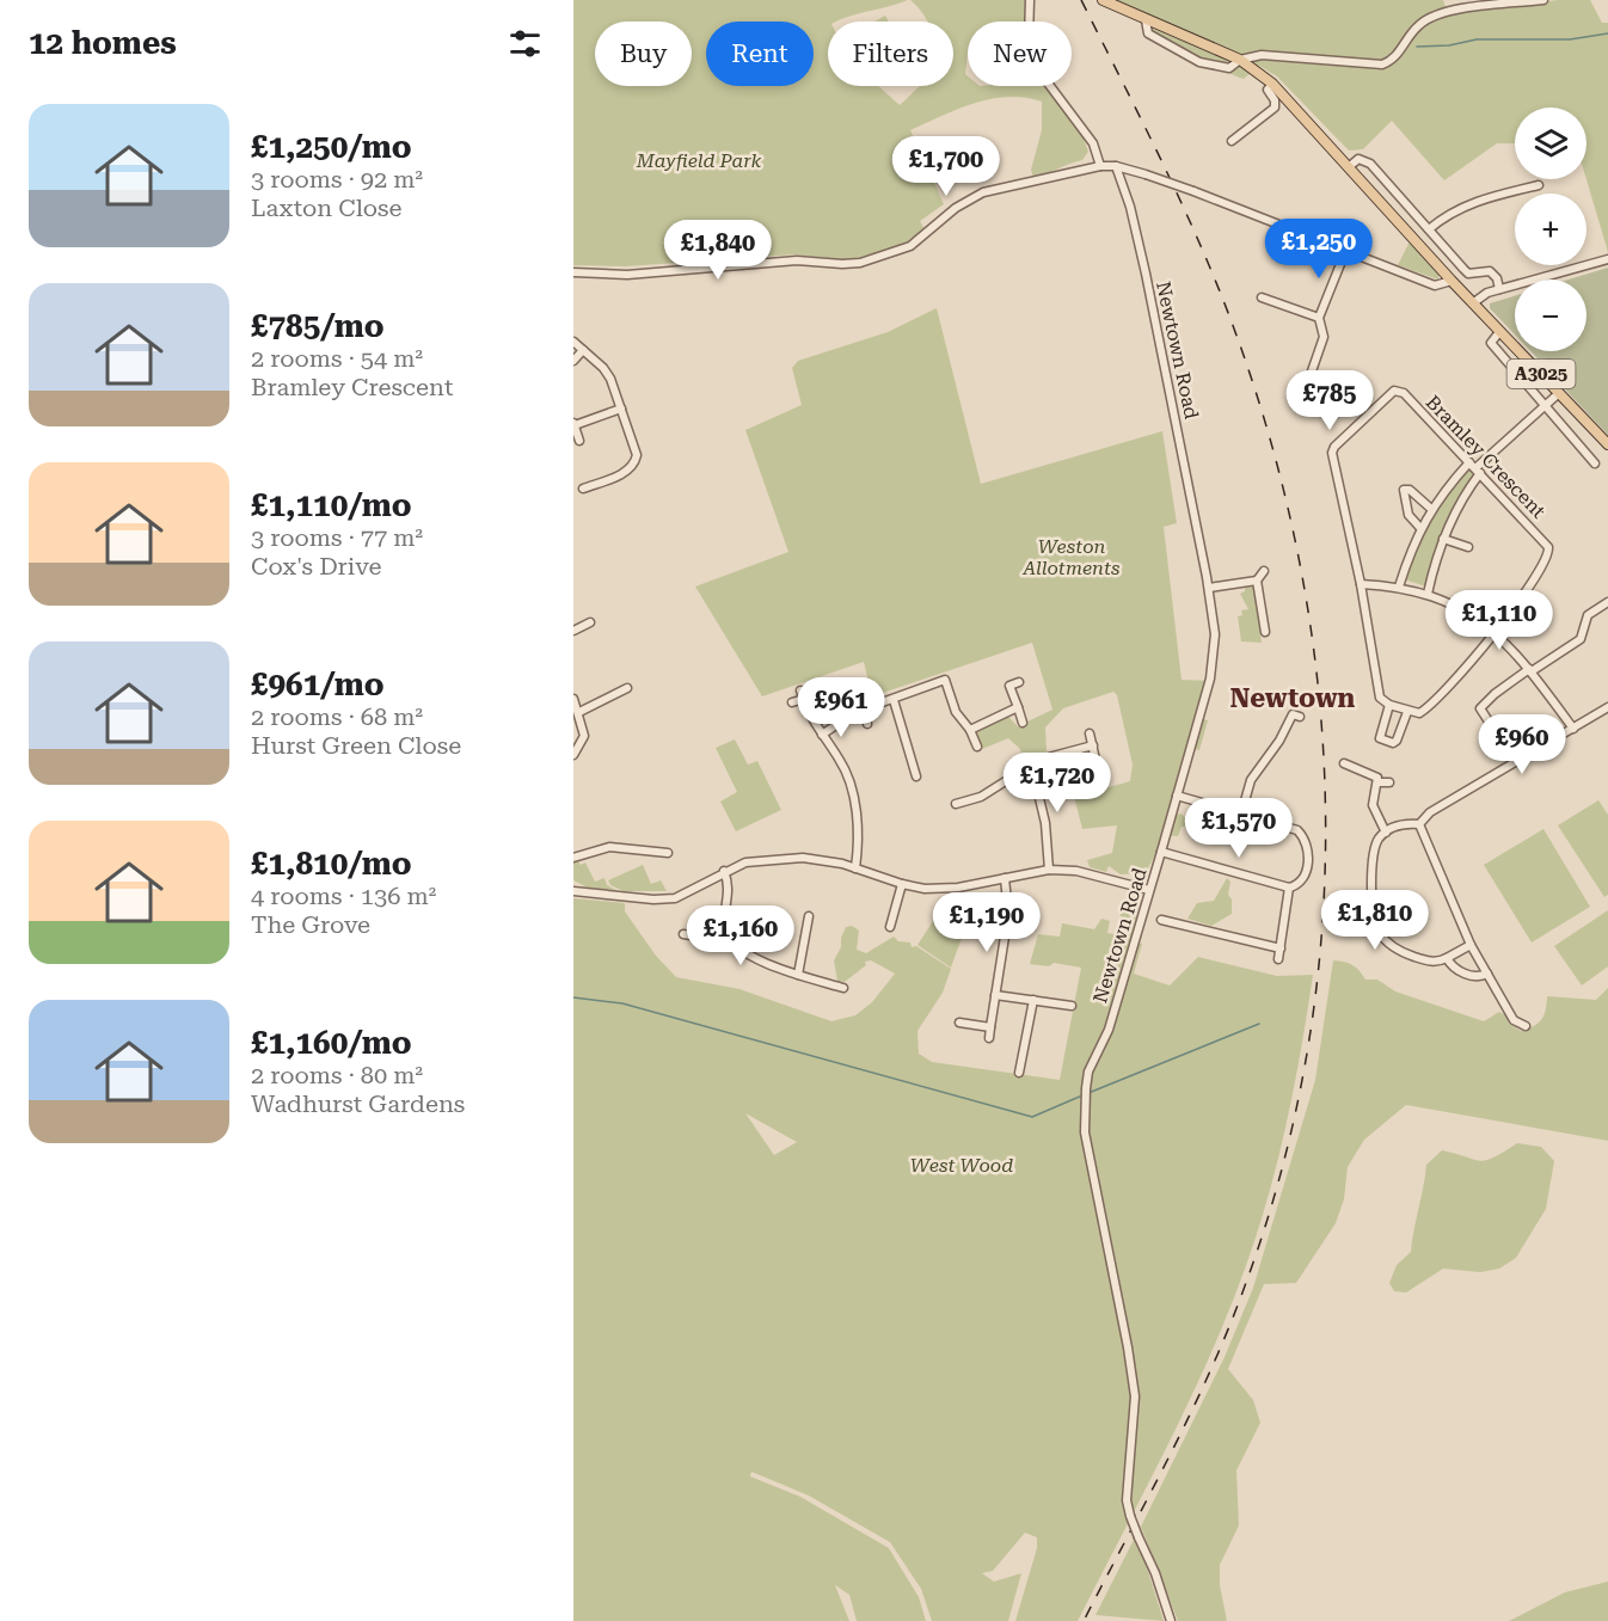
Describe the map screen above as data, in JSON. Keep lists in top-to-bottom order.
{
  "streets": {
    "main road": ["A3025"],
    "street": ["Newtown Road", "Bramley Crescent"]
  },
  "districts": ["Newtown"],
  "parks": ["Mayfield Park", "Weston Allotments", "West Wood"],
  "page": {
    "heading": "12 homes",
    "chip": [
      "Buy",
      "Rent",
      "Filters",
      "New"
    ],
    "list": [
      {
        "name": "£1,250/mo",
        "note": "3 rooms · 92 m² · Laxton Close"
      },
      {
        "name": "£785/mo",
        "note": "2 rooms · 54 m² · Bramley Crescent"
      },
      {
        "name": "£1,110/mo",
        "note": "3 rooms · 77 m² · Cox's Drive"
      },
      {
        "name": "£961/mo",
        "note": "2 rooms · 68 m² · Hurst Green Close"
      },
      {
        "name": "£1,810/mo",
        "note": "4 rooms · 136 m² · The Grove"
      },
      {
        "name": "£1,160/mo",
        "note": "2 rooms · 80 m² · Wadhurst Gardens"
      }
    ],
    "map_buttons": ["+", "−"],
    "price": [
      "£1,700",
      "£1,250",
      "£1,840",
      "£785",
      "£1,110",
      "£961",
      "£960",
      "£1,720",
      "£1,570",
      "£1,810",
      "£1,190",
      "£1,160"
    ]
  }
}
